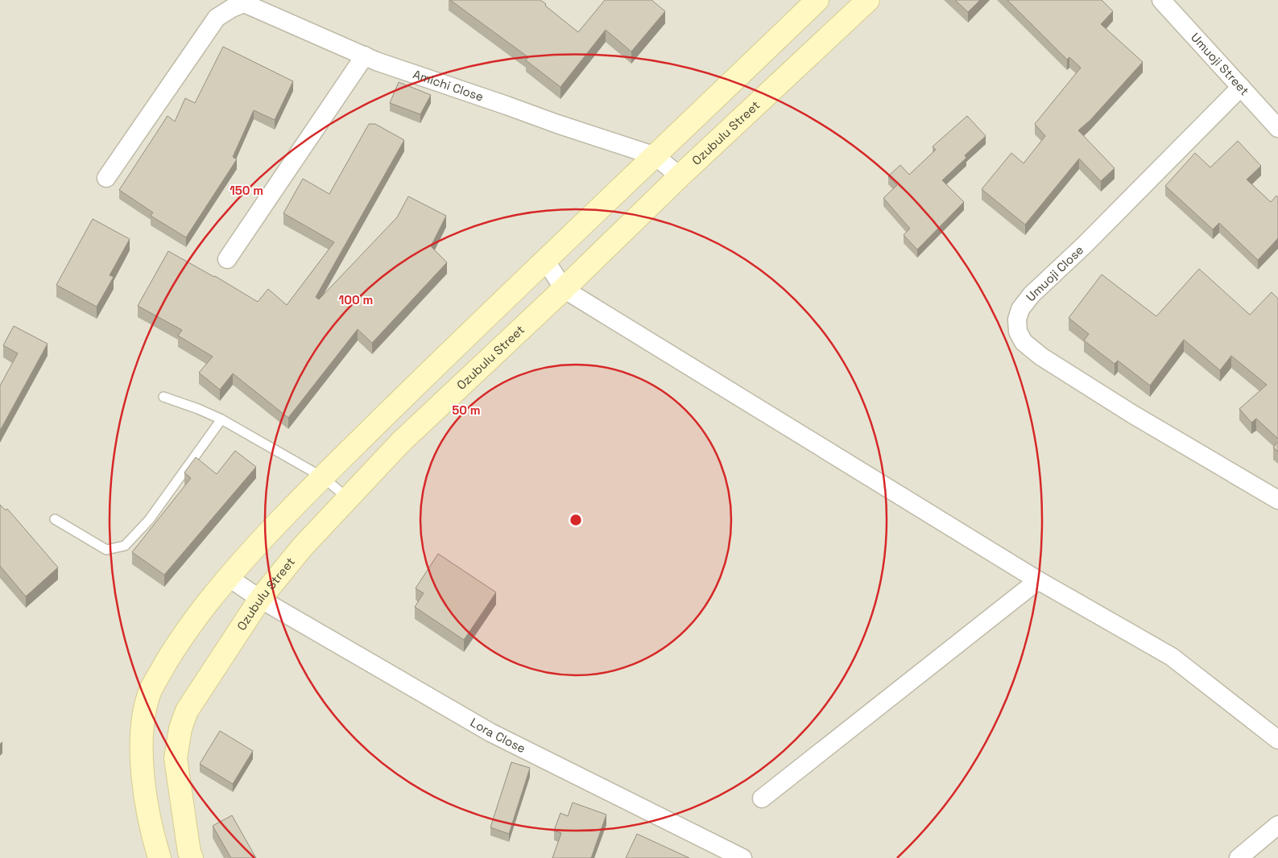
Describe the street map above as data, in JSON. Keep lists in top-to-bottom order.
{
  "streets": {
    "main road": ["Ozubulu Street"],
    "street": [
      "Umuoji Street",
      "Amichi Close",
      "Umuoji Close",
      "Lora Close"
    ]
  },
  "crossings": [
    ["Umuoji Street", "Umuoji Close"],
    ["Ozubulu Street", "Lora Close"]
  ],
  "rings": ["150 m", "100 m", "50 m"]
}
